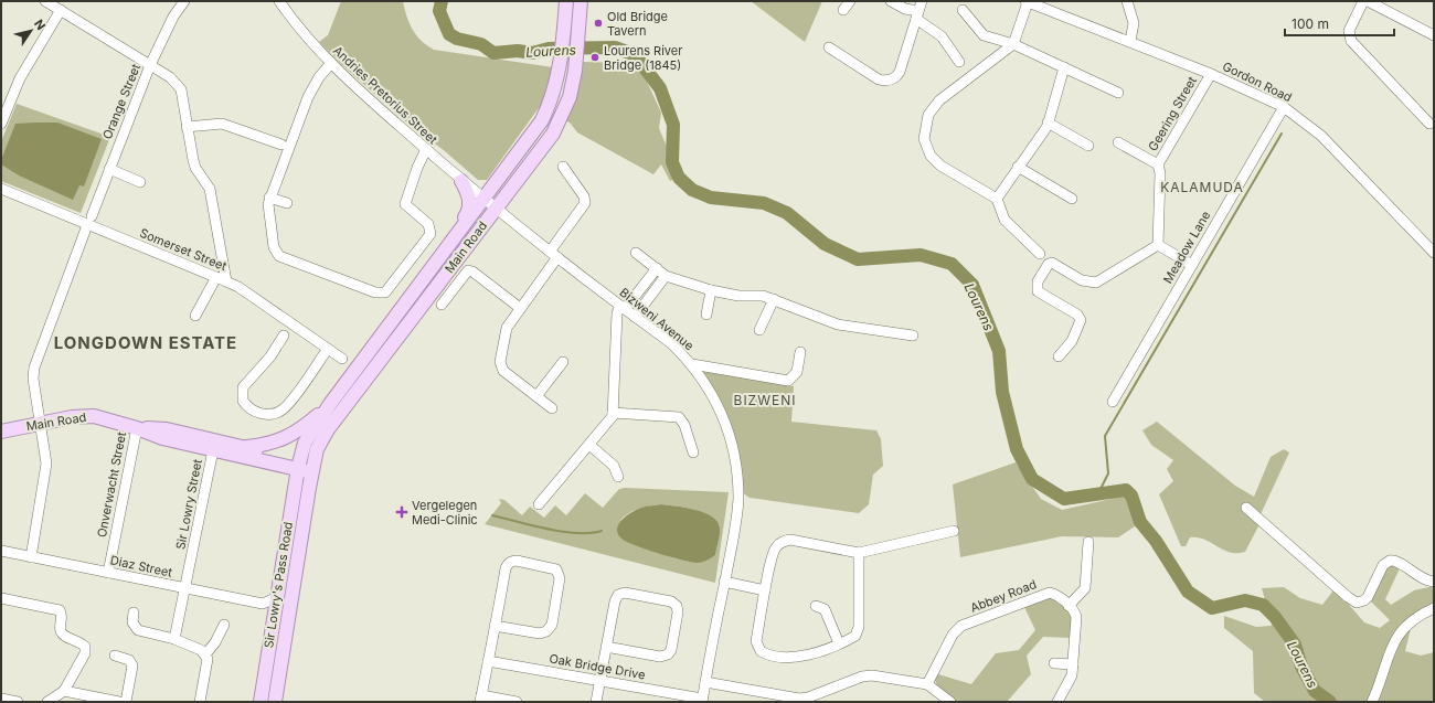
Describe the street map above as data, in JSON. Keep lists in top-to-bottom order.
{
  "streets": {
    "main road": ["Main Road", "Sir Lowry's Pass Road"],
    "street": [
      "Gordon Road",
      "Andries Pretorius Street",
      "Orange Street",
      "Geering Street",
      "Meadow Lane",
      "Somerset Street",
      "Bizweni Avenue",
      "Onverwacht Street",
      "Sir Lowry Street",
      "Diaz Street",
      "Abbey Road",
      "Oak Bridge Drive"
    ]
  },
  "crossings": [
    ["Gordon Road", "Geering Street"],
    ["Gordon Road", "Meadow Lane"],
    ["Andries Pretorius Street", "Main Road"],
    ["Andries Pretorius Street", "Bizweni Avenue"],
    ["Orange Street", "Main Road"],
    ["Orange Street", "Somerset Street"],
    ["Orange Street", "Diaz Street"],
    ["Main Road", "Bizweni Avenue"],
    ["Main Road", "Onverwacht Street"],
    ["Main Road", "Sir Lowry Street"],
    ["Main Road", "Sir Lowry's Pass Road"],
    ["Bizweni Avenue", "Oak Bridge Drive"],
    ["Onverwacht Street", "Diaz Street"],
    ["Sir Lowry Street", "Diaz Street"],
    ["Diaz Street", "Sir Lowry's Pass Road"]
  ],
  "districts": ["KALAMUDA", "LONGDOWN ESTATE", "BIZWENI"],
  "water": ["Lourens"],
  "places": {
    "other": ["Old Bridge Tavern", "Lourens River Bridge (1845)"],
    "health": ["Vergelegen Medi-Clinic"]
  },
  "scale_bar": "100 m",
  "north": "top right"
}
